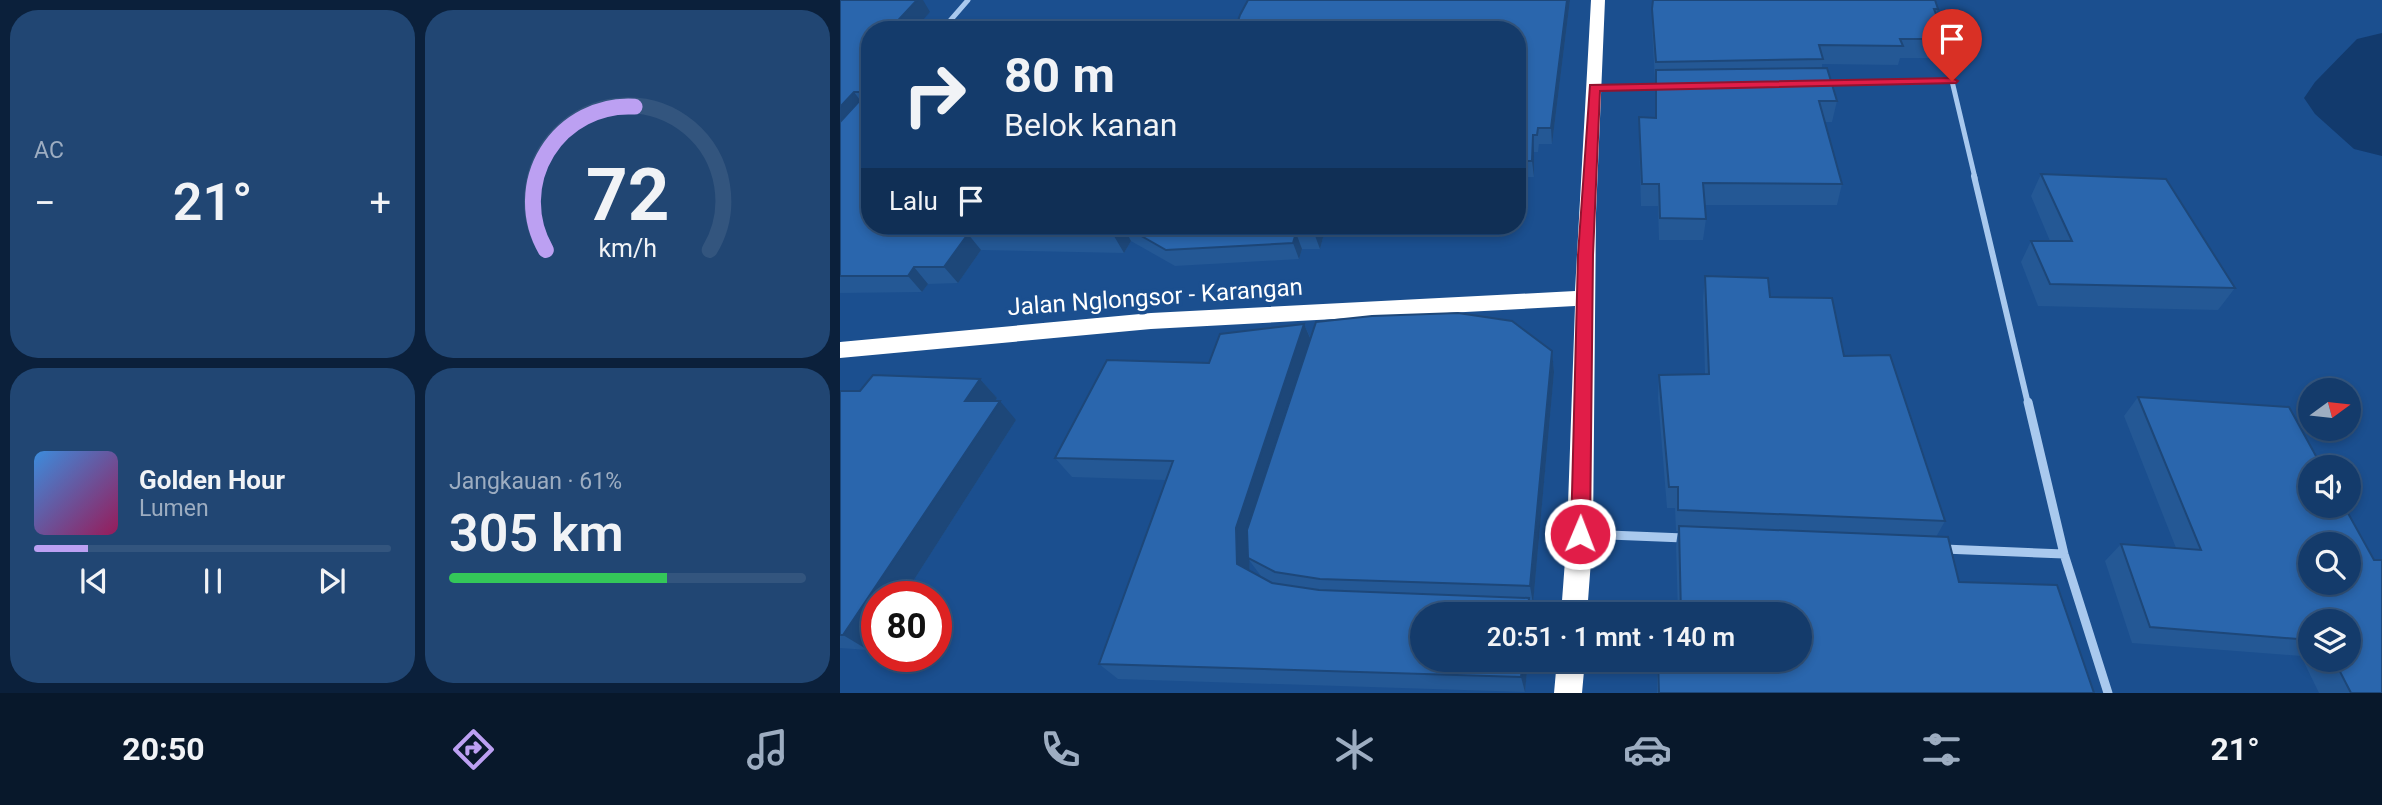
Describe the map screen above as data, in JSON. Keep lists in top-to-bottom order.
{
  "streets": {
    "highway": ["Jalan Nglongsor - Karangan"]
  },
  "north": "right",
  "page": {
    "tile": [
      "AC",
      ["Jangkauan · 61%", "305 km"]
    ],
    "turn": ["80 m", "Belok kanan"],
    "then": "Lalu",
    "heat": ["−", "21°", "+"],
    "song": ["Golden Hour", "Lumen"],
    "limit": "80",
    "trip": "20:51 · 1 mnt · 140 m",
    "tabs": ["20:50", "21°"],
    "gauge": ["72", "km/h"]
  }
}
